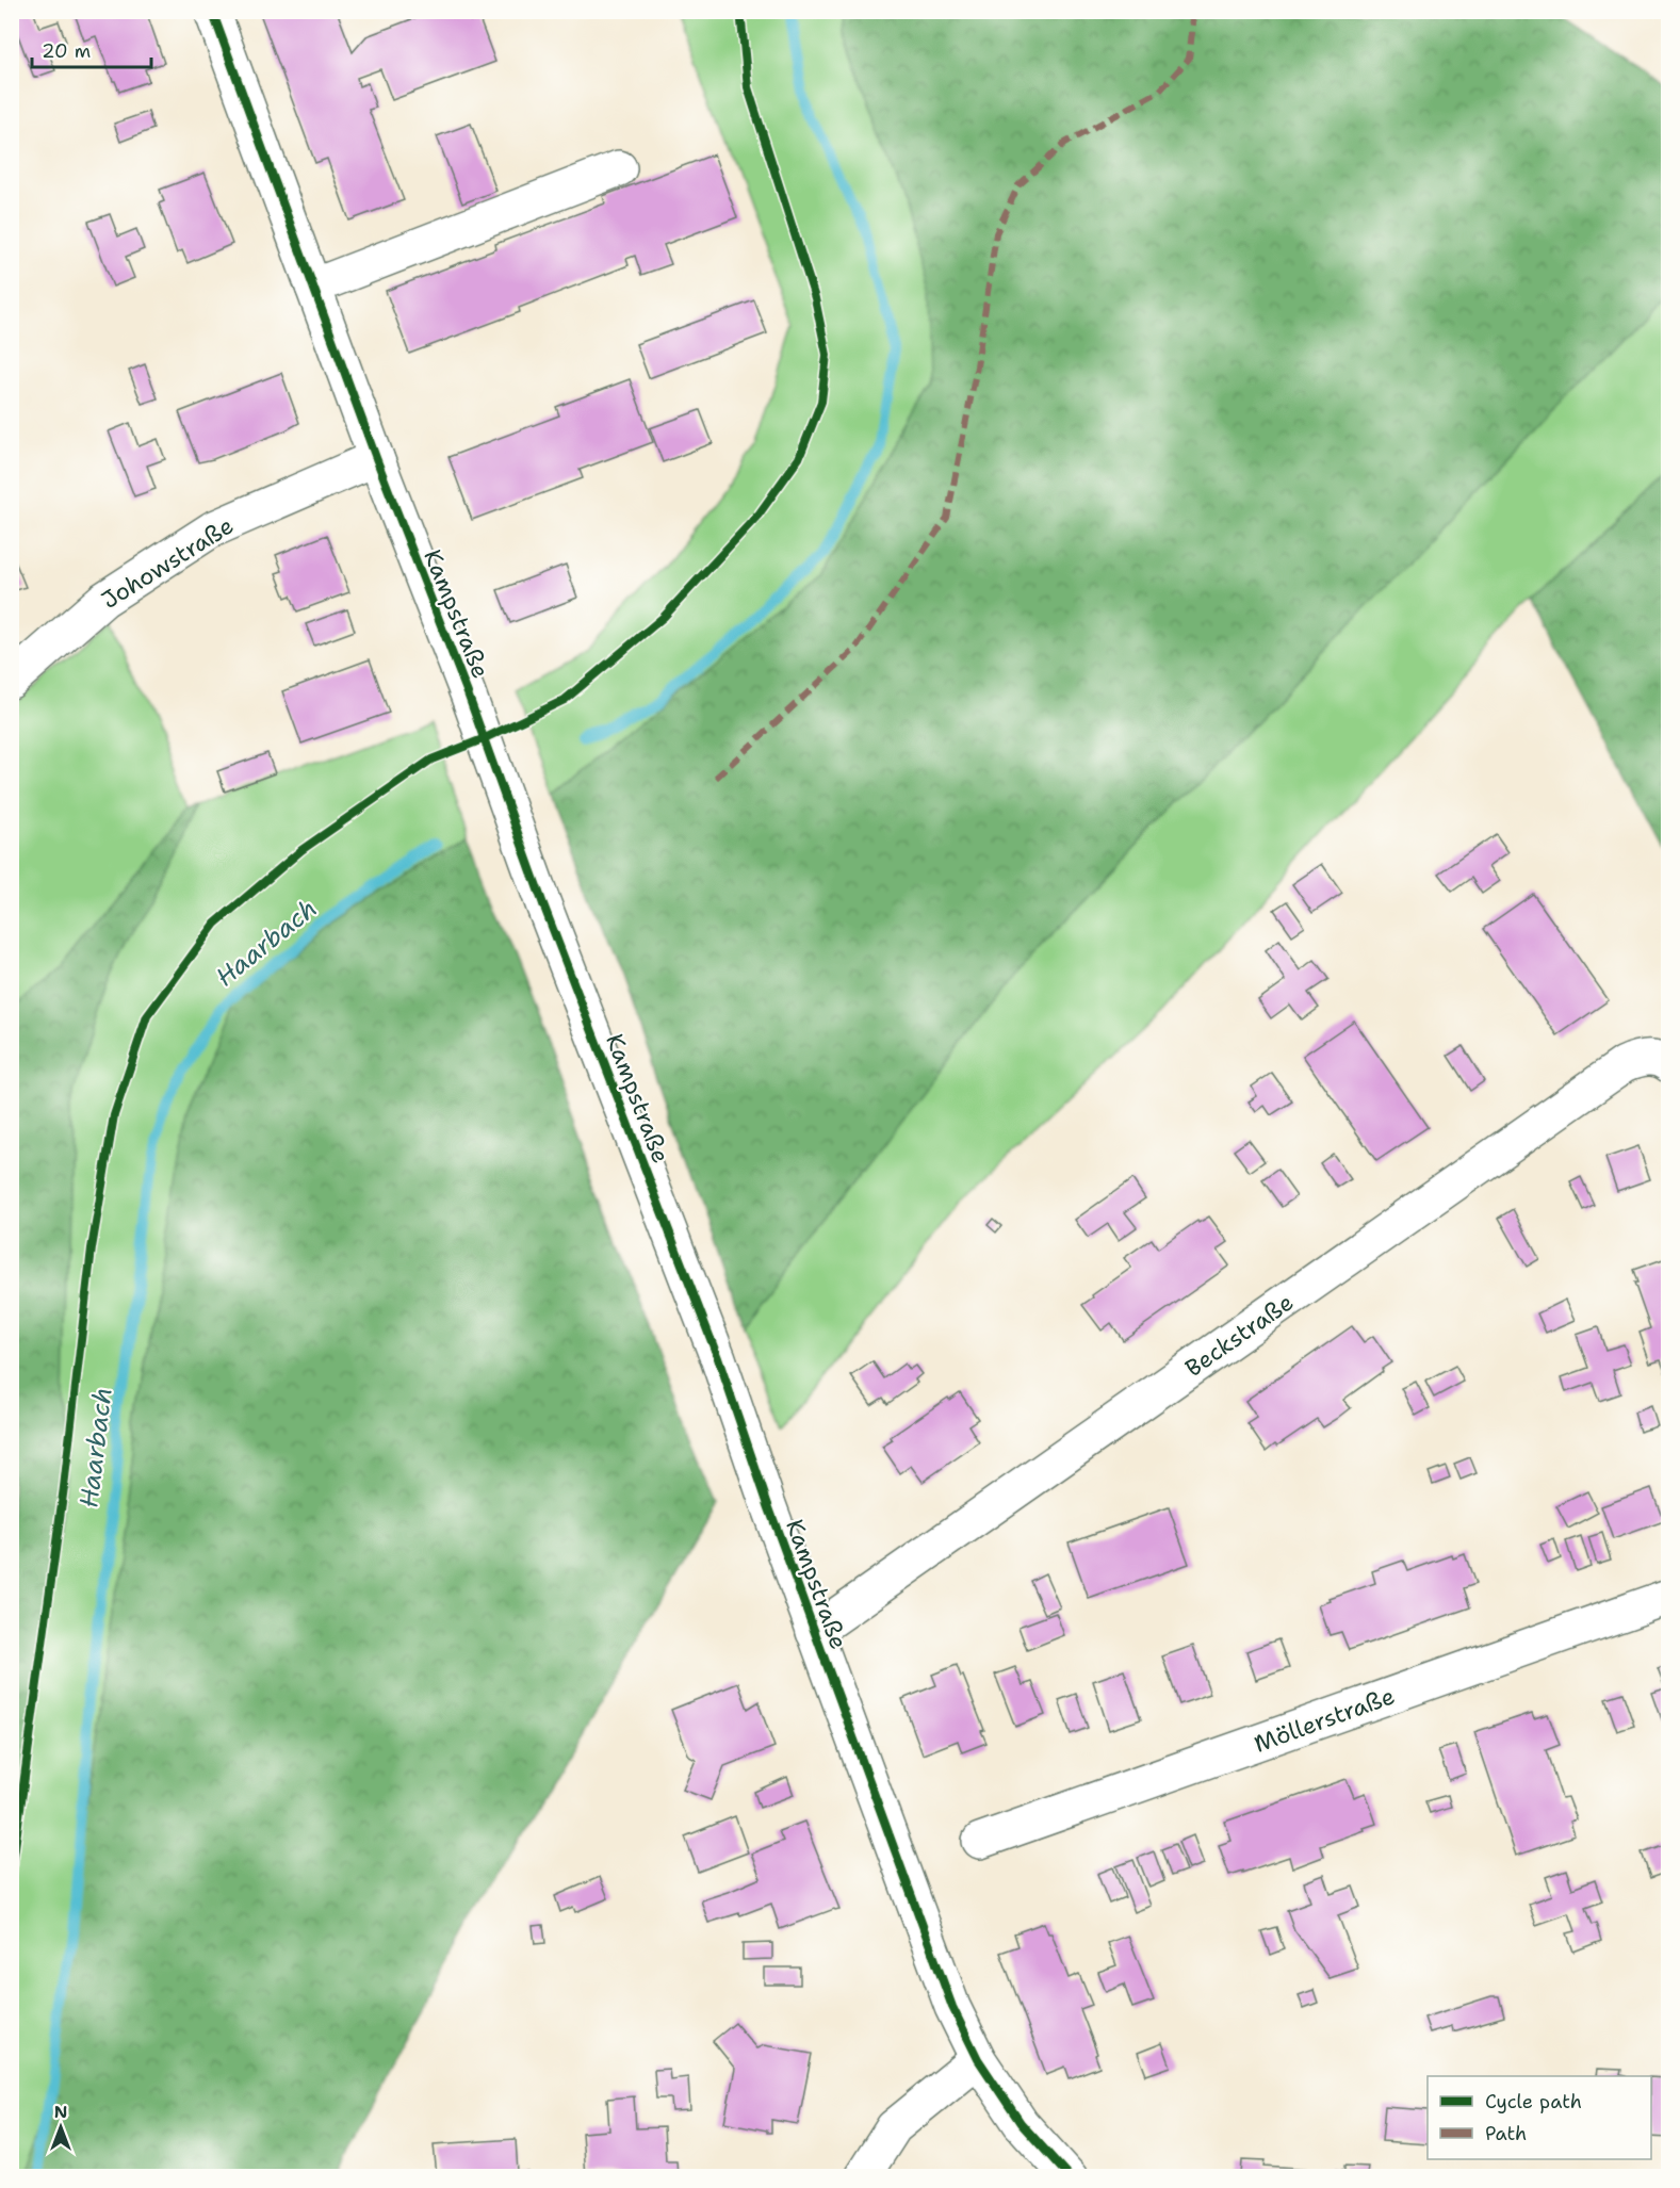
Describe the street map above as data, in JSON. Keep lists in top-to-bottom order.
{
  "streets": {
    "street": [
      "Johowstraße",
      "Kampstraße",
      "Beckstraße",
      "Möllerstraße"
    ]
  },
  "crossings": [
    ["Johowstraße", "Kampstraße"],
    ["Kampstraße", "Beckstraße"]
  ],
  "water": ["Haarbach"],
  "legend": ["Cycle path", "Path"],
  "scale_bar": "20 m",
  "north": "top"
}
